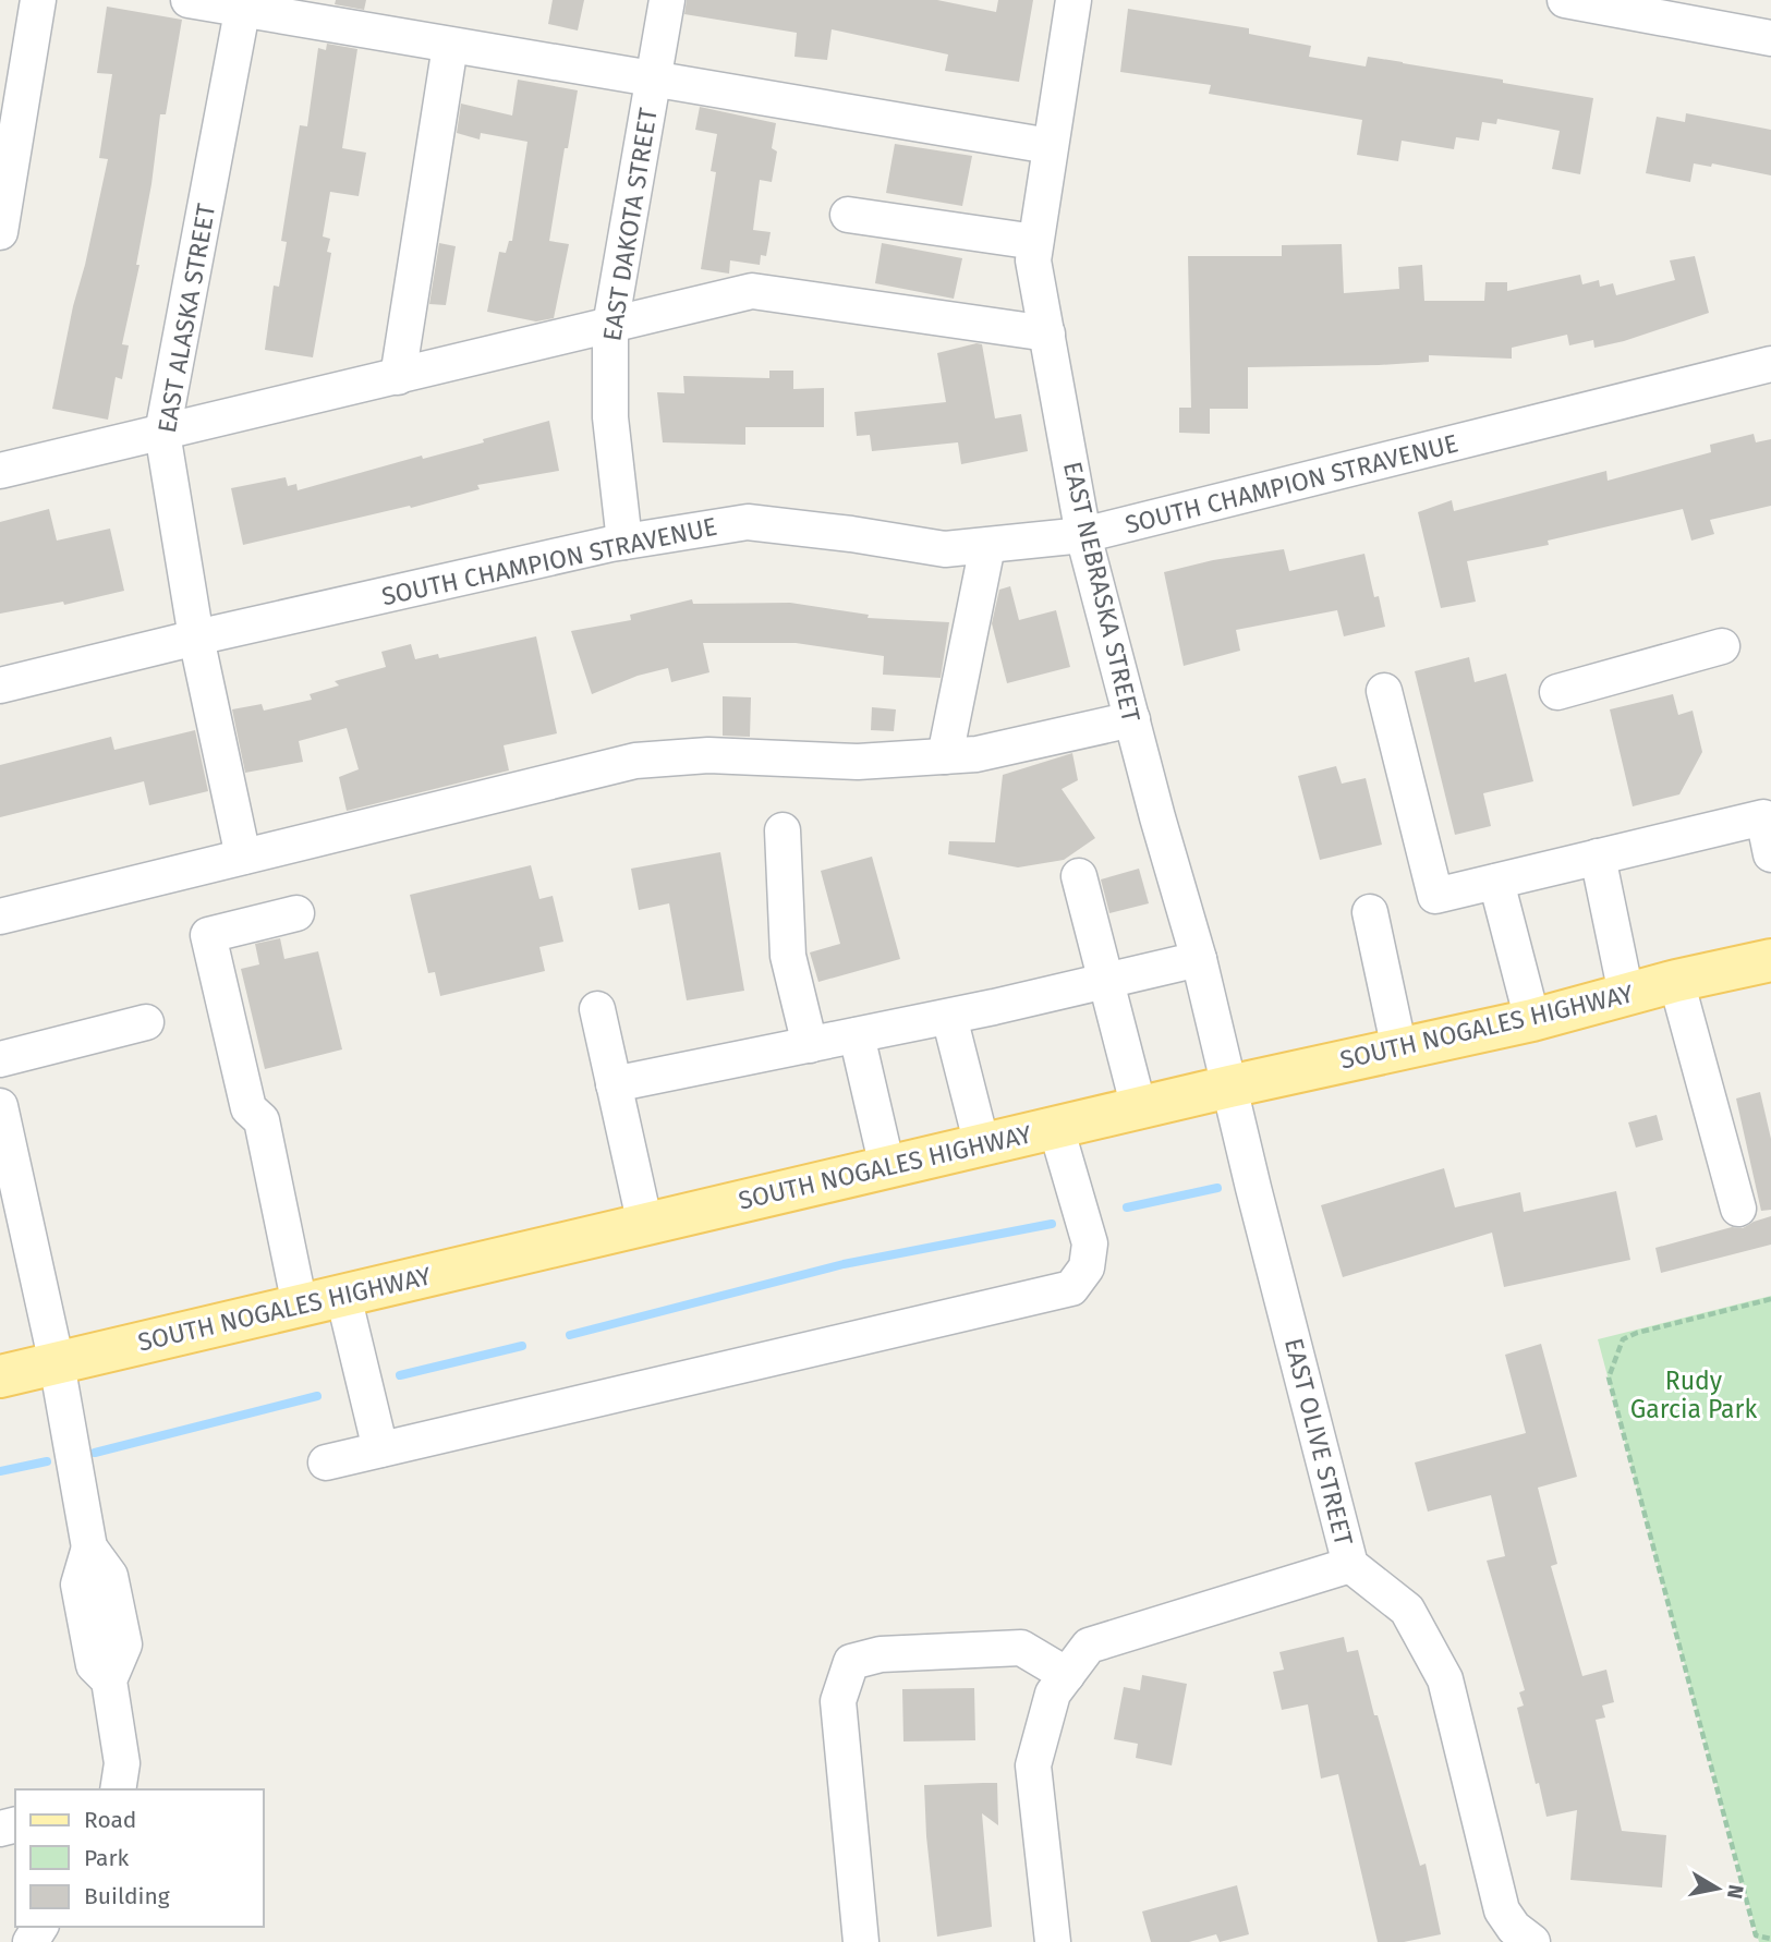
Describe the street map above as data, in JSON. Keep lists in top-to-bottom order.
{
  "streets": {
    "main road": ["SOUTH NOGALES HIGHWAY"],
    "street": [
      "EAST DAKOTA STREET",
      "EAST ALASKA STREET",
      "SOUTH CHAMPION STRAVENUE",
      "EAST NEBRASKA STREET",
      "EAST OLIVE STREET"
    ]
  },
  "crossings": [
    ["EAST DAKOTA STREET", "SOUTH CHAMPION STRAVENUE"],
    ["EAST ALASKA STREET", "SOUTH CHAMPION STRAVENUE"],
    ["SOUTH CHAMPION STRAVENUE", "EAST NEBRASKA STREET"],
    ["EAST NEBRASKA STREET", "SOUTH NOGALES HIGHWAY"],
    ["EAST NEBRASKA STREET", "EAST OLIVE STREET"],
    ["SOUTH NOGALES HIGHWAY", "EAST OLIVE STREET"]
  ],
  "parks": ["Rudy Garcia Park"],
  "legend": ["Road", "Park", "Building"],
  "north": "right"
}
